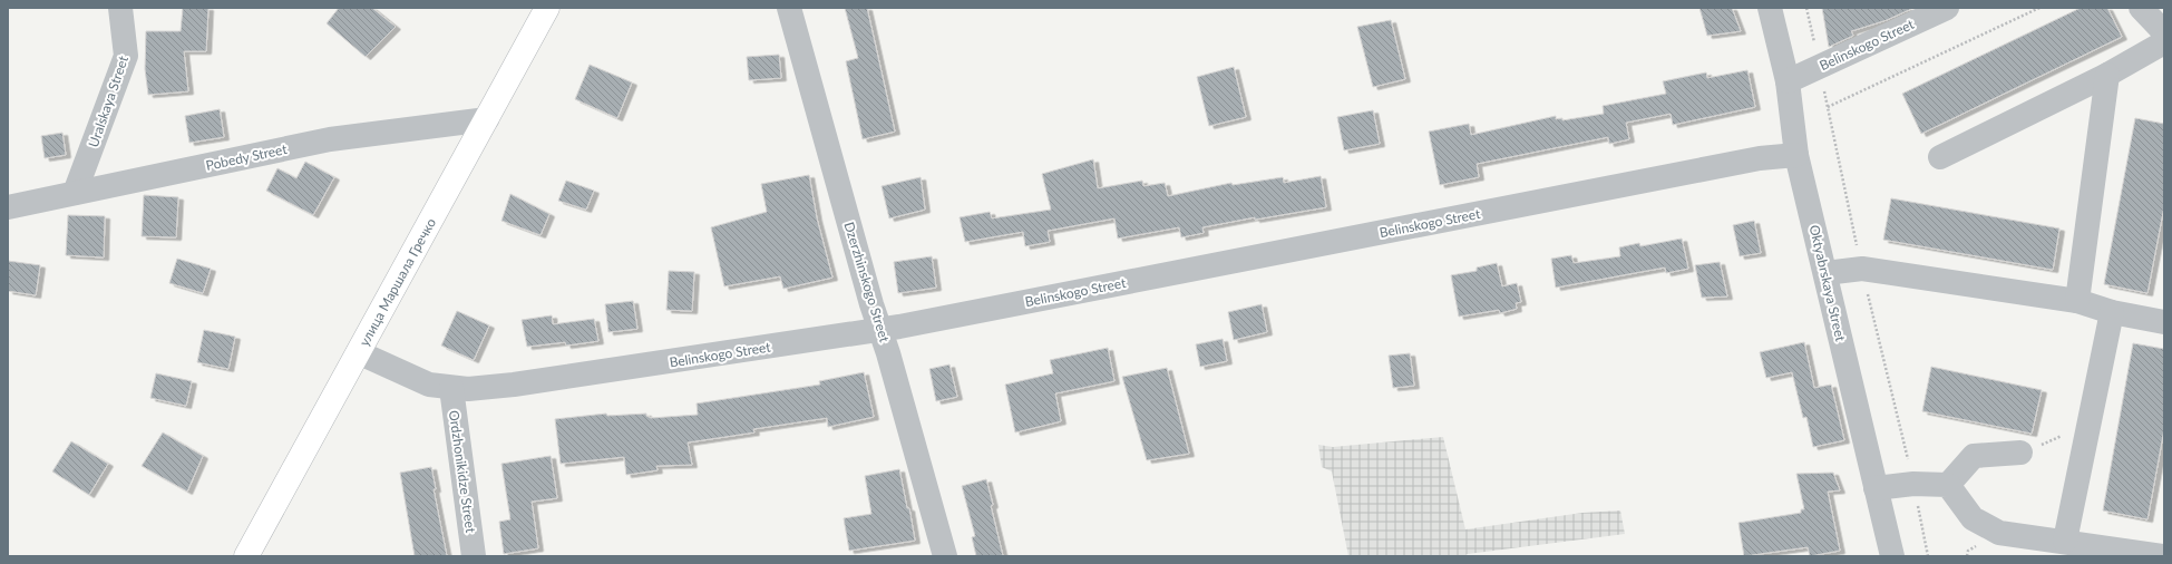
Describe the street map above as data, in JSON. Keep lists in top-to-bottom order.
{
  "streets": {
    "main road": ["улица Маршала Гречко"],
    "street": [
      "Belinskogo Street",
      "Uralskaya Street",
      "Pobedy Street",
      "Dzerzhinskogo Street",
      "Oktyabrskaya Street",
      "Ordzhonikidze Street"
    ]
  },
  "crossings": [
    ["Belinskogo Street", "улица Маршала Гречко"],
    ["Belinskogo Street", "Dzerzhinskogo Street"],
    ["Belinskogo Street", "Oktyabrskaya Street"],
    ["Belinskogo Street", "Ordzhonikidze Street"],
    ["Uralskaya Street", "Pobedy Street"],
    ["Pobedy Street", "улица Маршала Гречко"]
  ]
}
